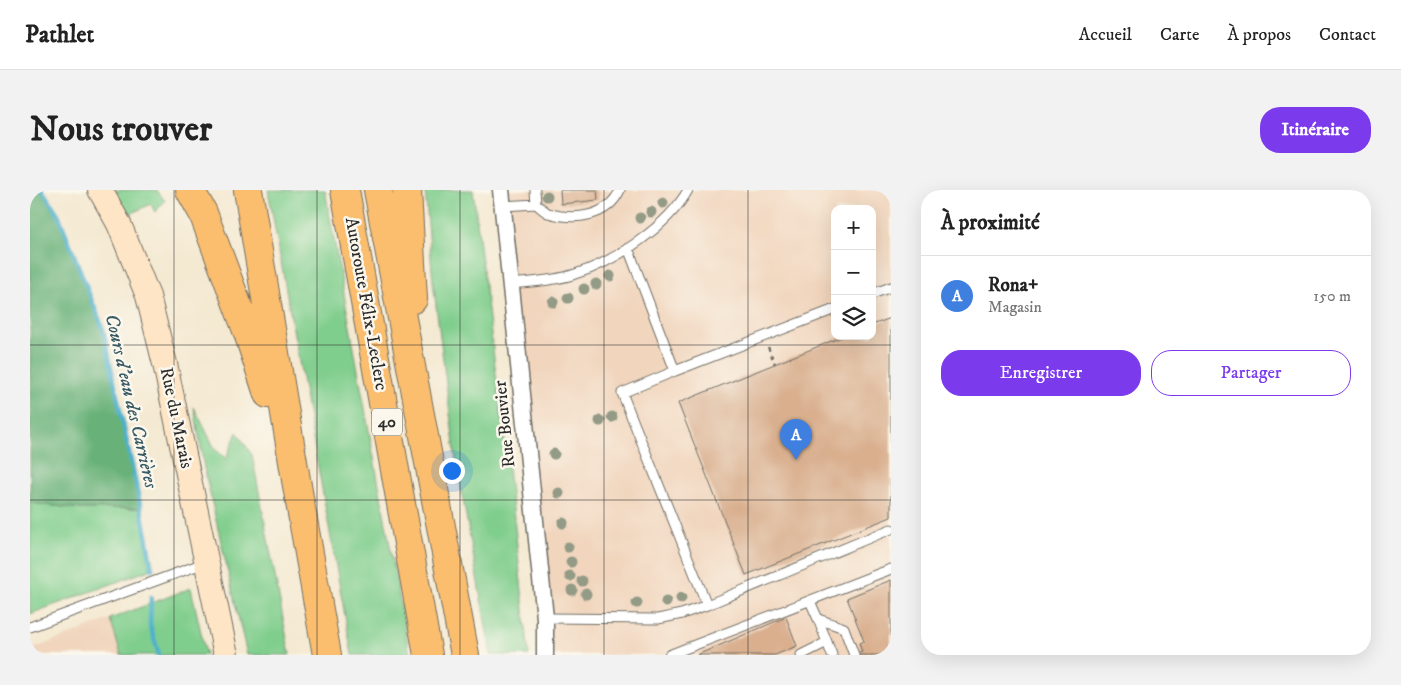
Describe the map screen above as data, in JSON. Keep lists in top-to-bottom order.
{
  "streets": {
    "highway": ["Autoroute Félix-Leclerc", "40"],
    "street": ["Rue du Marais", "Rue Bouvier"]
  },
  "water": ["Cours d'eau des Carrières"],
  "page": {
    "header": "Pathlet",
    "nav": [
      "Accueil",
      "Carte",
      "À propos",
      "Contact"
    ],
    "buttons": [
      "Itinéraire",
      ["Enregistrer", "Partager"]
    ],
    "title": "Nous trouver",
    "heading": "À proximité",
    "map_buttons": ["+", "−"],
    "list": [
      {
        "mark": "A",
        "name": "Rona+",
        "note": "Magasin",
        "value": "150 m"
      }
    ],
    "pins": "A"
  }
}
